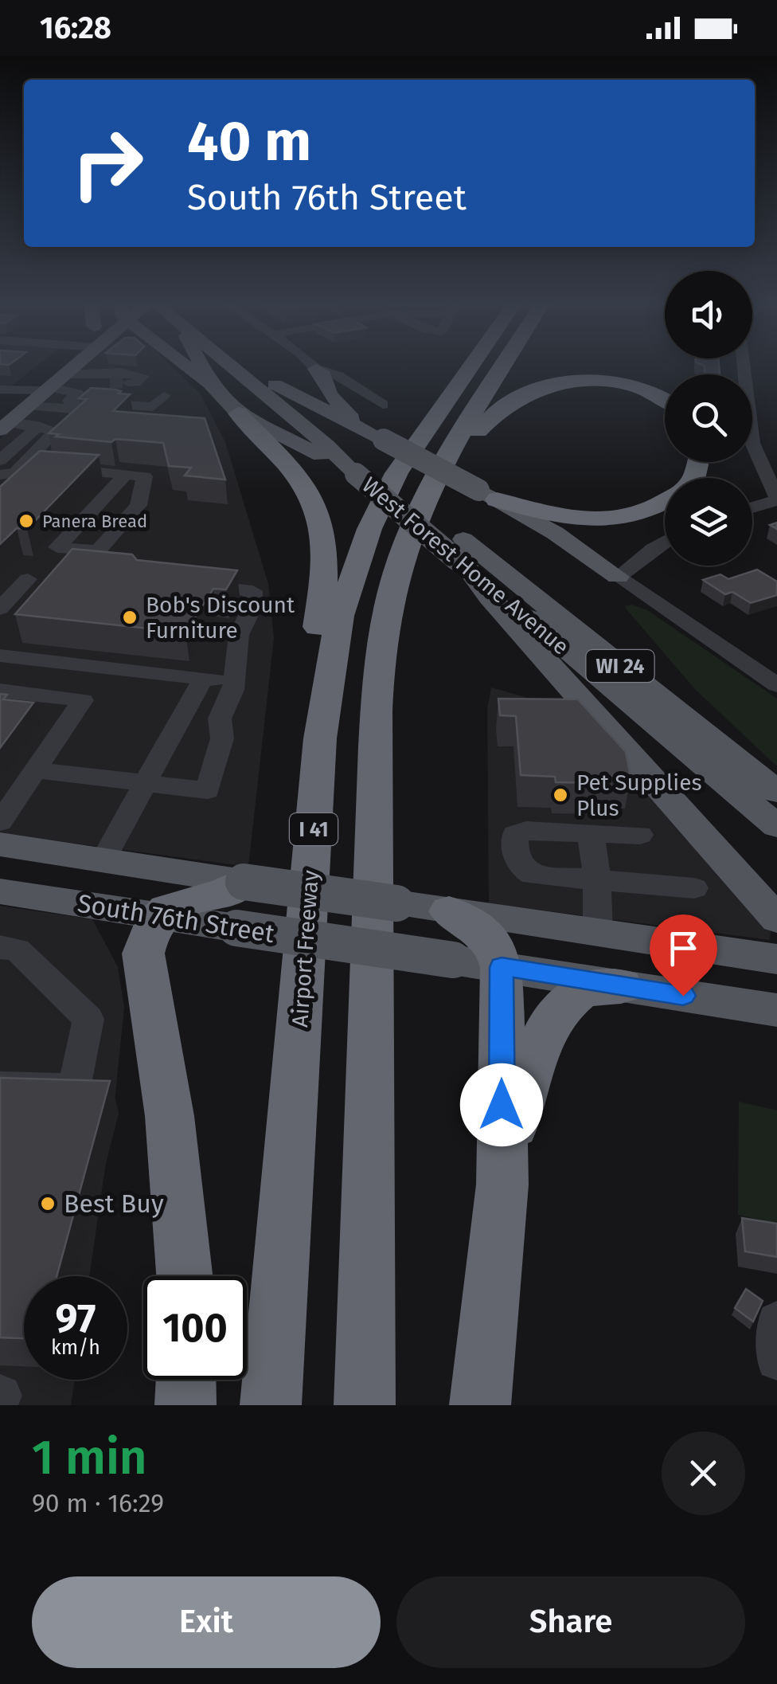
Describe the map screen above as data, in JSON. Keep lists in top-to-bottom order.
{
  "streets": {
    "highway": ["I 41", "Airport Freeway"],
    "main road": ["West Forest Home Avenue", "WI 24", "South 76th Street"]
  },
  "places": [
    "Panera Bread",
    "Bob's Discount Furniture",
    "Pet Supplies Plus",
    "Best Buy"
  ],
  "page": {
    "status": "16:28",
    "turn": ["40 m", "South 76th Street"],
    "speed": "97 km/h",
    "limit": "100",
    "heading": ["1 min", "90 m · 16:29"],
    "buttons": ["Exit", "Share"]
  }
}
